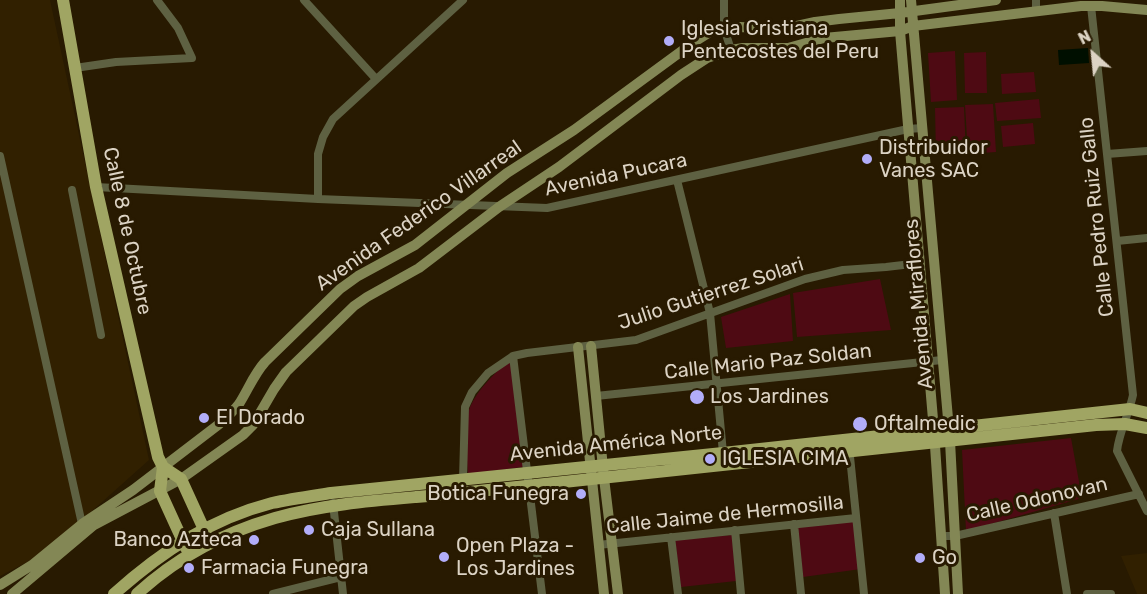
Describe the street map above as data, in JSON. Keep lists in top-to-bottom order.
{
  "streets": {
    "main road": [
      "Avenida Federico Villarreal",
      "Calle 8 de Octubre",
      "Avenida Miraflores",
      "Avenida América Norte"
    ],
    "street": [
      "Avenida Pucara",
      "Calle Pedro Ruiz Gallo",
      "Julio Gutierrez Solari",
      "Calle Mario Paz Soldan",
      "Calle Odonovan",
      "Calle Jaime de Hermosilla"
    ]
  },
  "crossings": [
    ["Avenida Pucara", "Avenida Federico Villarreal"],
    ["Avenida Pucara", "Calle 8 de Octubre"],
    ["Avenida Pucara", "Avenida Miraflores"],
    ["Avenida Federico Villarreal", "Calle 8 de Octubre"],
    ["Avenida Federico Villarreal", "Avenida Miraflores"],
    ["Calle Pedro Ruiz Gallo", "Avenida América Norte"],
    ["Calle Pedro Ruiz Gallo", "Calle Odonovan"],
    ["Julio Gutierrez Solari", "Avenida Miraflores"],
    ["Julio Gutierrez Solari", "Avenida América Norte"],
    ["Avenida Miraflores", "Calle Mario Paz Soldan"],
    ["Avenida Miraflores", "Avenida América Norte"],
    ["Avenida Miraflores", "Calle Odonovan"]
  ],
  "places": [
    "Iglesia Cristiana Pentecostes del Peru",
    "Distribuidor Vanes SAC",
    "Los Jardines",
    "El Dorado",
    "Oftalmedic",
    "IGLESIA CIMA",
    "Botica Funegra",
    "Caja Sullana",
    "Banco Azteca",
    "Open Plaza - Los Jardines",
    "Go",
    "Farmacia Funegra"
  ],
  "north": "top left"
}
